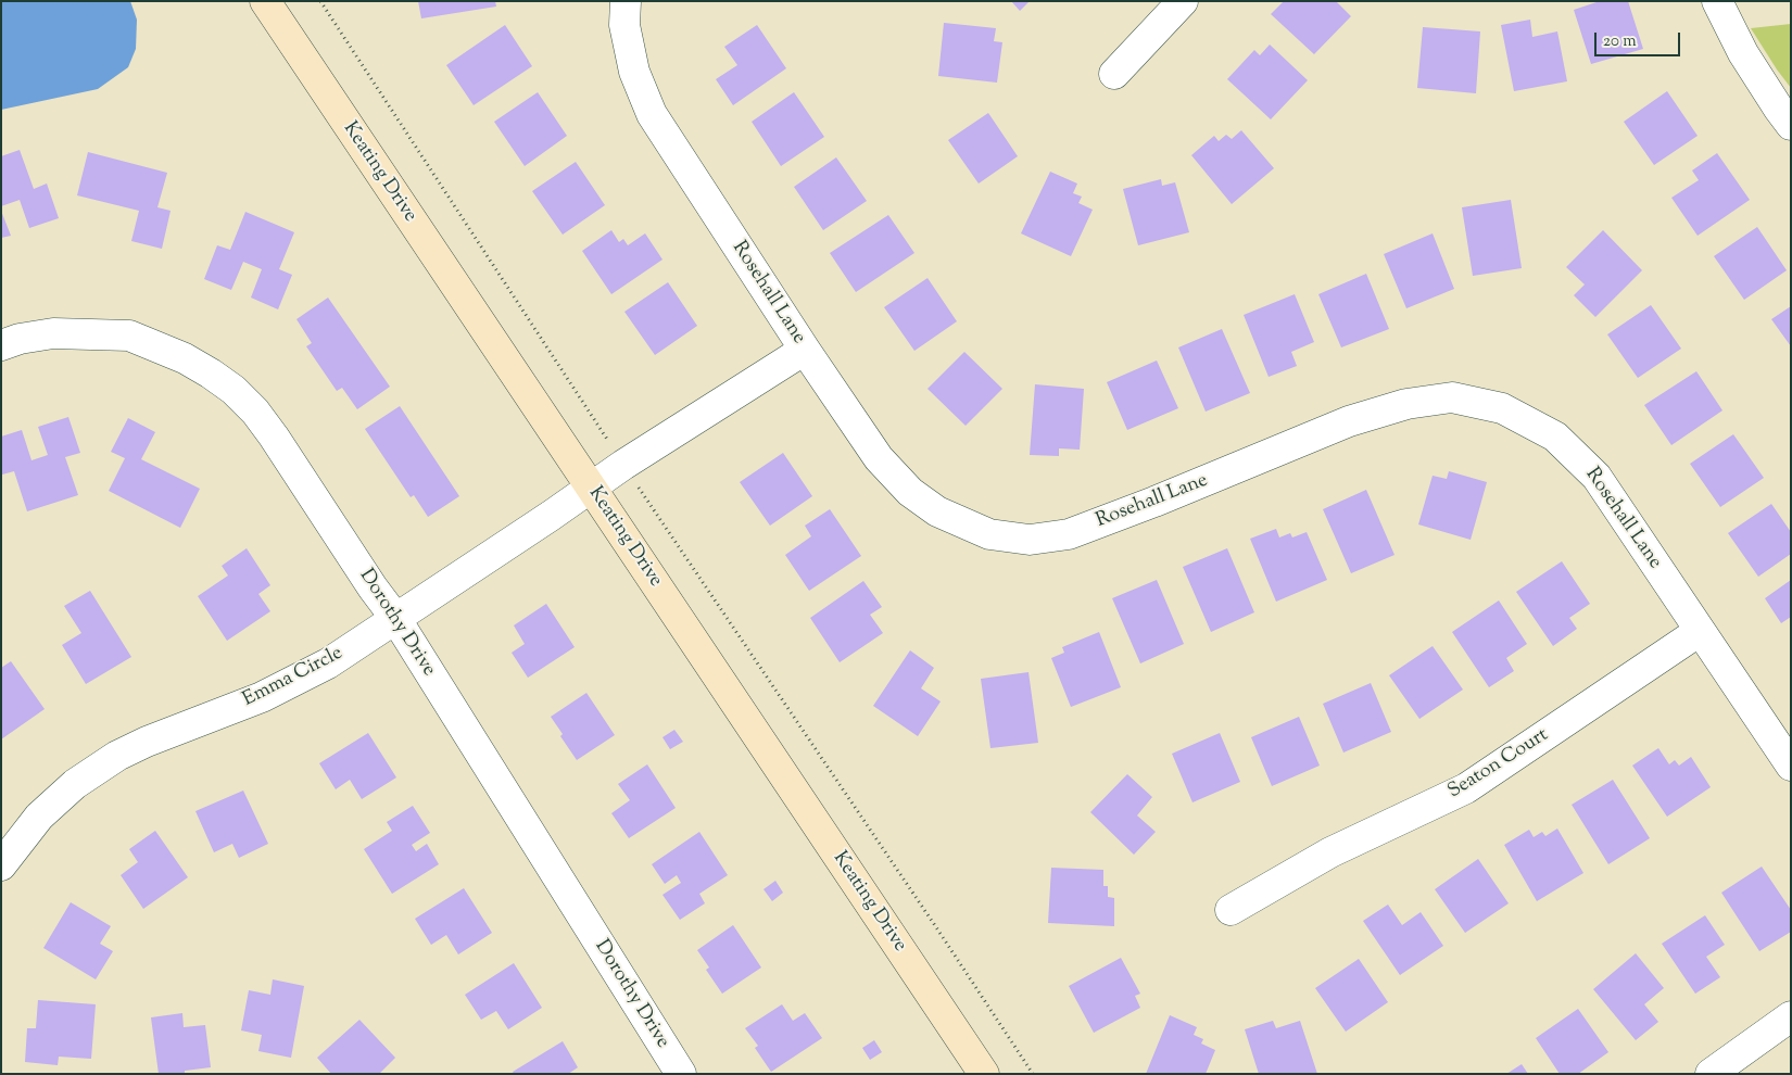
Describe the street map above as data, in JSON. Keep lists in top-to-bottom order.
{
  "streets": {
    "street": [
      "Keating Drive",
      "Rosehall Lane",
      "Dorothy Drive",
      "Emma Circle",
      "Seaton Court"
    ]
  },
  "crossings": [
    ["Keating Drive", "Emma Circle"],
    ["Rosehall Lane", "Emma Circle"],
    ["Rosehall Lane", "Seaton Court"],
    ["Dorothy Drive", "Emma Circle"]
  ],
  "scale_bar": "20 m"
}
